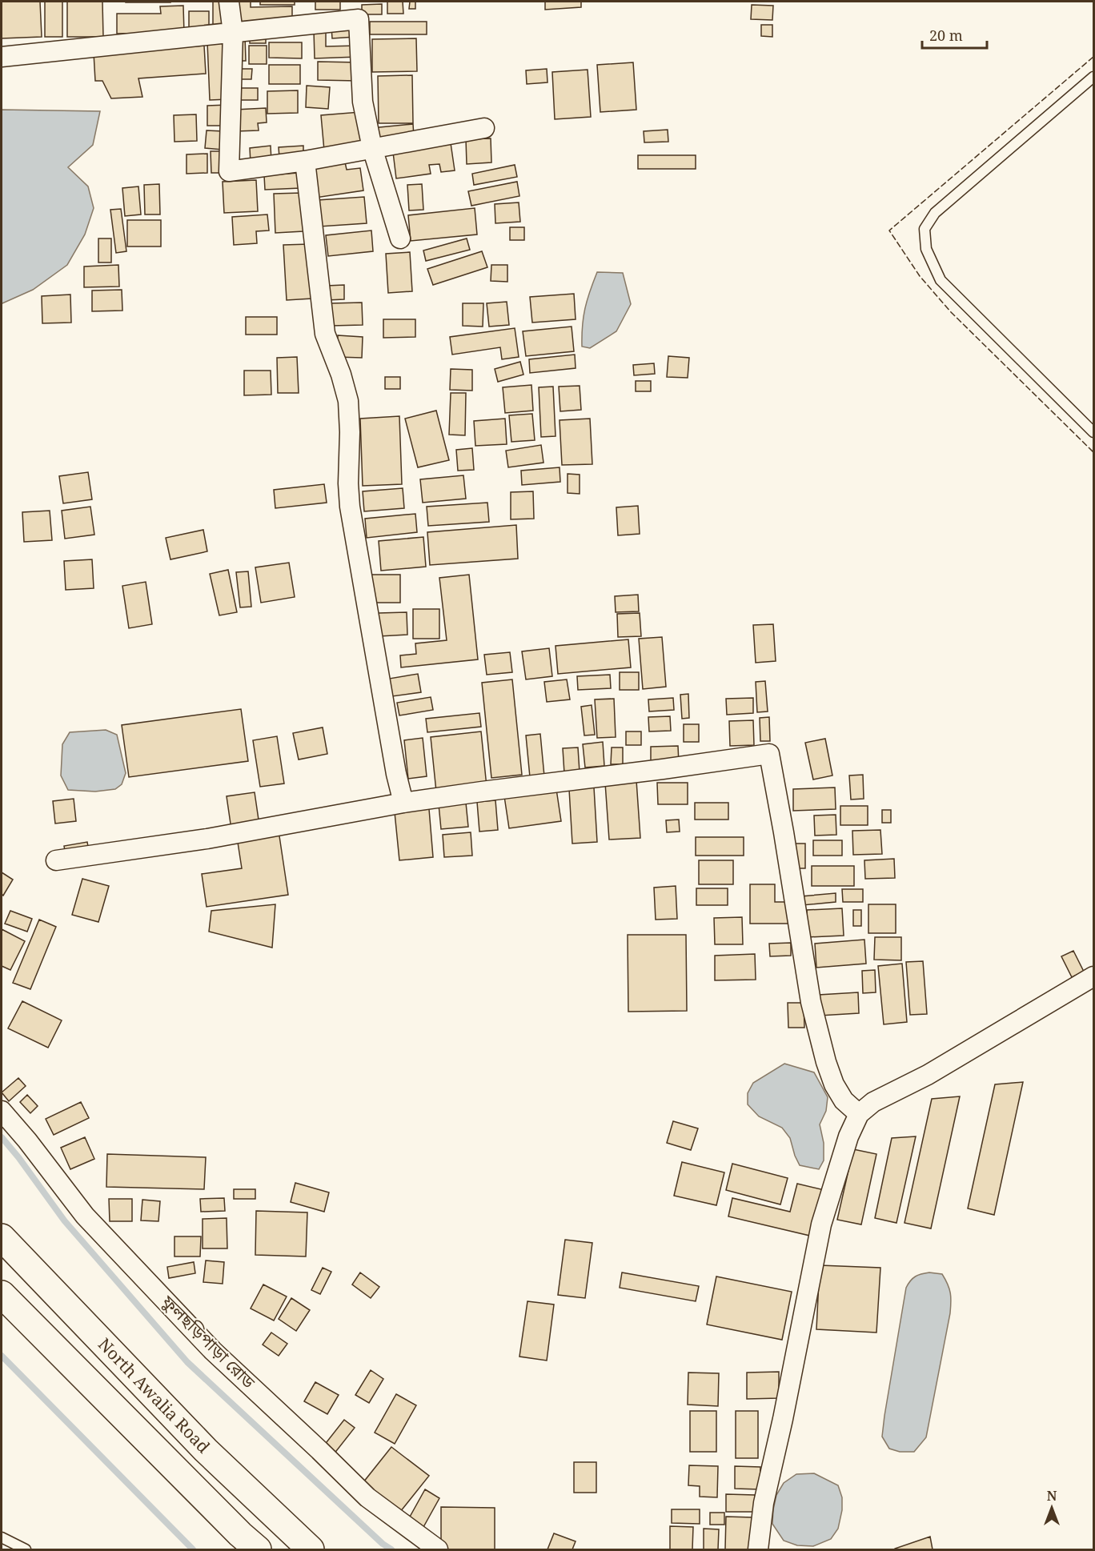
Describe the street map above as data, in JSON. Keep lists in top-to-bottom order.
{
  "streets": {
    "main road": ["North Awalia Road"],
    "street": ["ফুলছড়িপাড়া রোড"]
  },
  "scale_bar": "20 m",
  "north": "top"
}
